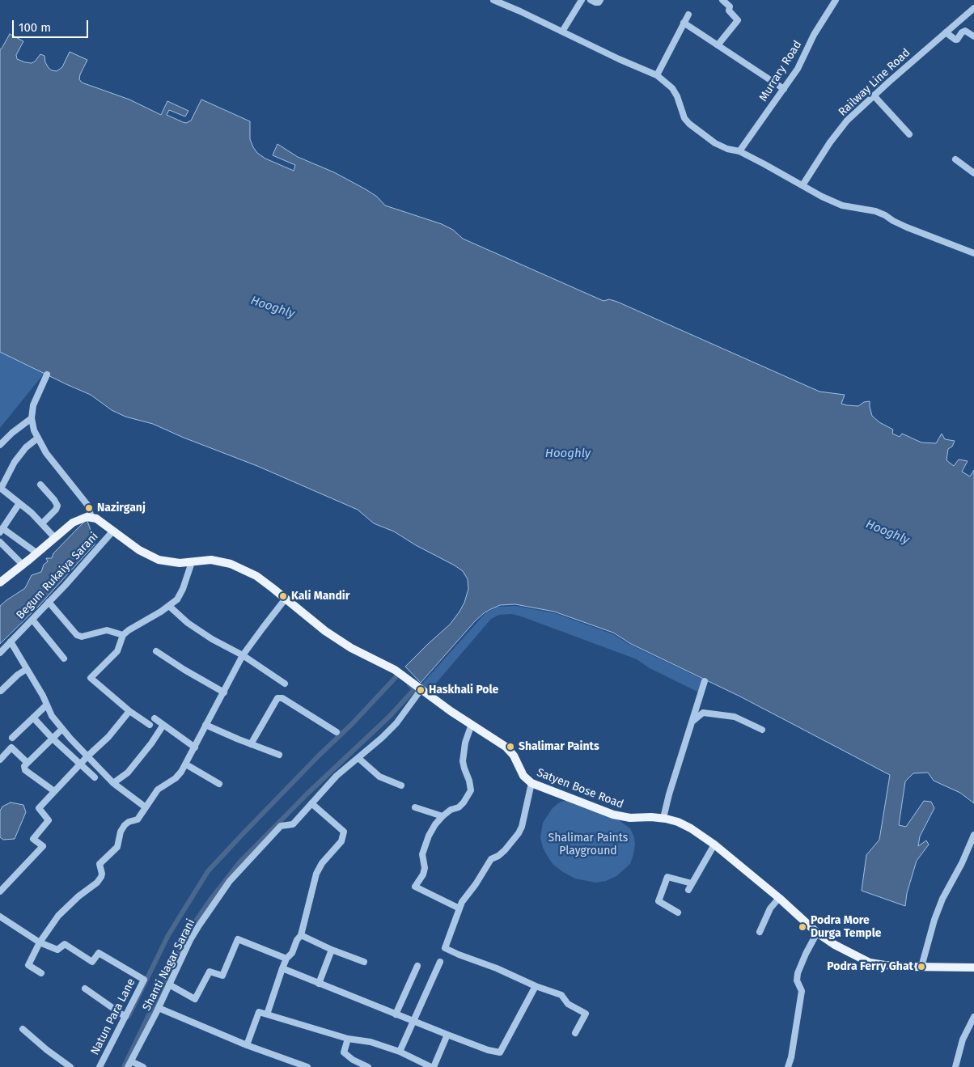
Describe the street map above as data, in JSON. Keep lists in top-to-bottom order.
{
  "streets": {
    "main road": ["Satyen Bose Road"],
    "street": [
      "Murrary Road",
      "Railway Line Road",
      "Begum Rukaiya Sarani",
      "Shanti Nagar Sarani",
      "Natun Para Lane"
    ]
  },
  "crossings": [
    ["Begum Rukaiya Sarani", "Satyen Bose Road"],
    ["Satyen Bose Road", "Shanti Nagar Sarani"]
  ],
  "water": ["Hooghly"],
  "parks": ["Shalimar Paints Playground"],
  "places": [
    "Nazirganj",
    "Kali Mandir",
    "Haskhali Pole",
    "Shalimar Paints",
    "Podra More Durga Temple",
    "Podra Ferry Ghat"
  ],
  "scale_bar": "100 m"
}
